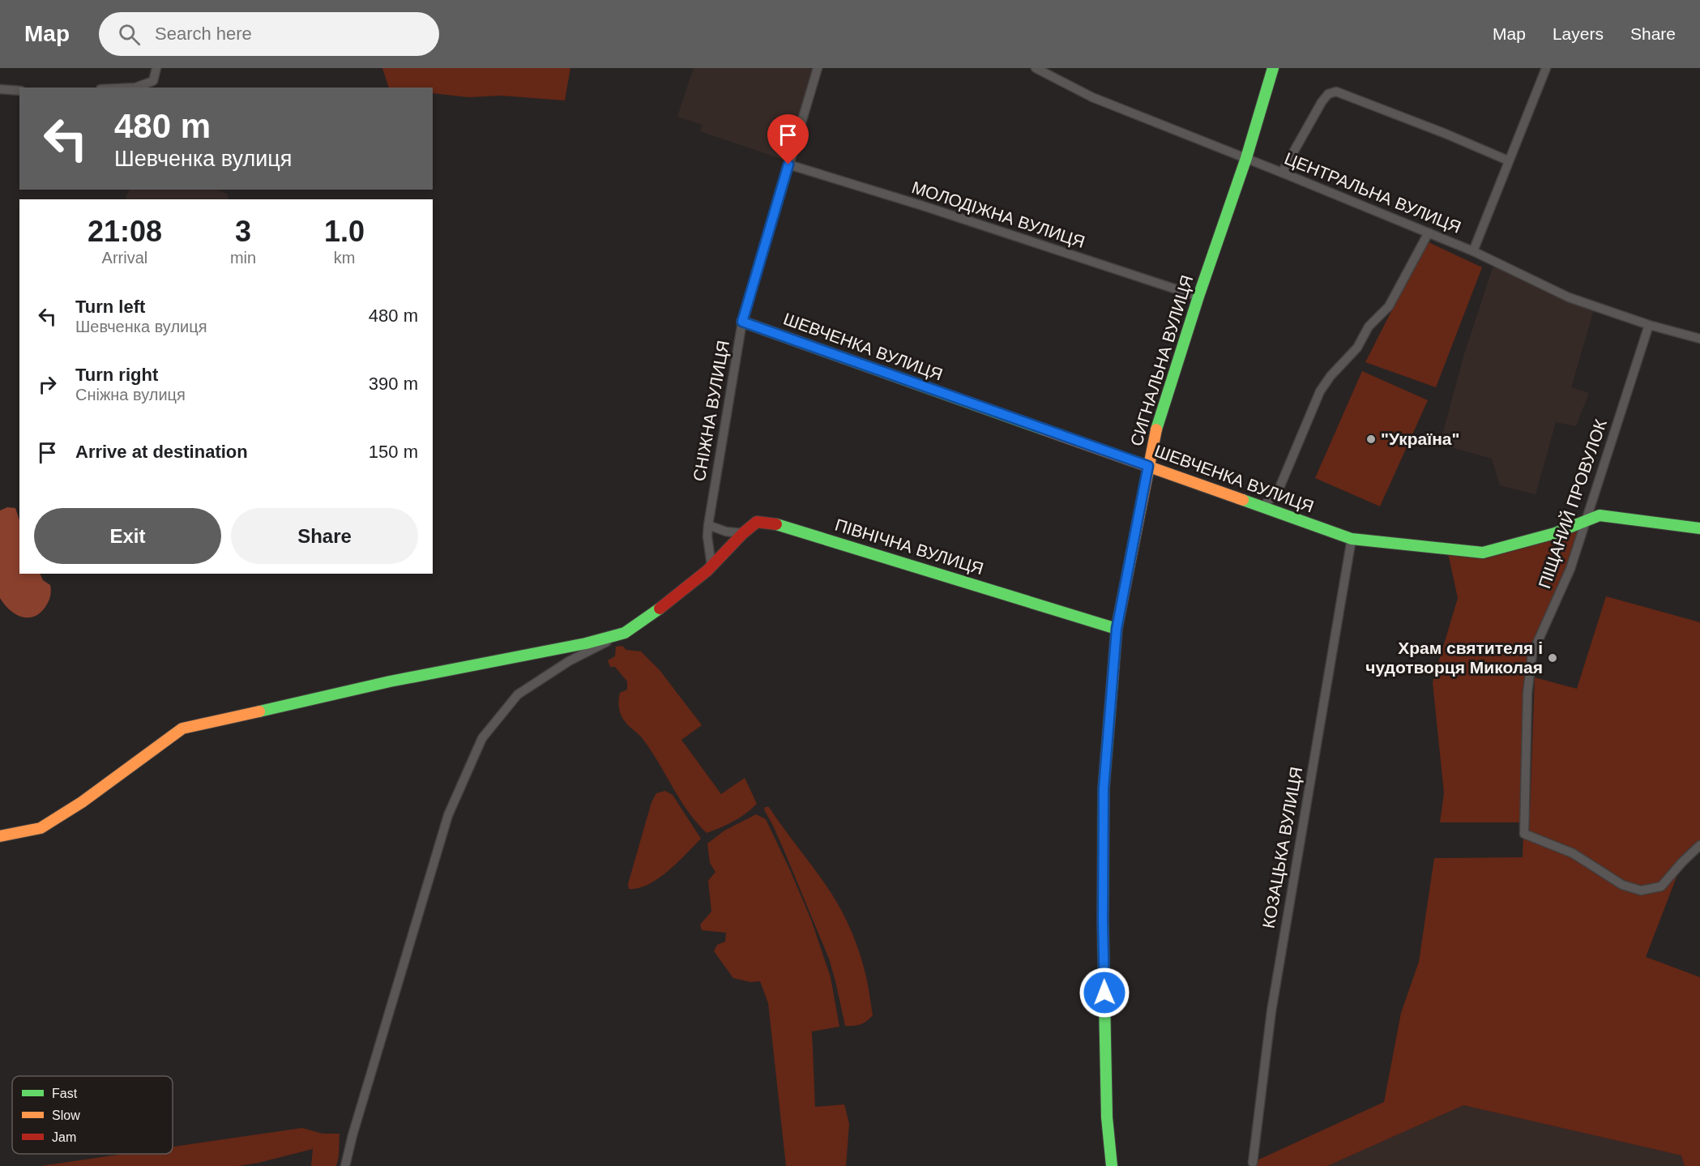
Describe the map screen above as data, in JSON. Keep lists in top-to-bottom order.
{
  "streets": {
    "street": [
      "ЦЕНТРАЛЬНА ВУЛИЦЯ",
      "МОЛОДІЖНА ВУЛИЦЯ",
      "ШЕВЧЕНКА ВУЛИЦЯ",
      "СИГНАЛЬНА ВУЛИЦЯ",
      "СНІЖНА ВУЛИЦЯ",
      "ПІЩАНИЙ ПРОВУЛОК",
      "ПІВНІЧНА ВУЛИЦЯ",
      "КОЗАЦЬКА ВУЛИЦЯ"
    ]
  },
  "crossings": [
    ["ЦЕНТРАЛЬНА ВУЛИЦЯ", "СИГНАЛЬНА ВУЛИЦЯ"],
    ["ЦЕНТРАЛЬНА ВУЛИЦЯ", "ПІЩАНИЙ ПРОВУЛОК"],
    ["МОЛОДІЖНА ВУЛИЦЯ", "СИГНАЛЬНА ВУЛИЦЯ"],
    ["МОЛОДІЖНА ВУЛИЦЯ", "СНІЖНА ВУЛИЦЯ"],
    ["ШЕВЧЕНКА ВУЛИЦЯ", "СИГНАЛЬНА ВУЛИЦЯ"],
    ["ШЕВЧЕНКА ВУЛИЦЯ", "СНІЖНА ВУЛИЦЯ"],
    ["ШЕВЧЕНКА ВУЛИЦЯ", "ПІЩАНИЙ ПРОВУЛОК"],
    ["ШЕВЧЕНКА ВУЛИЦЯ", "КОЗАЦЬКА ВУЛИЦЯ"],
    ["СИГНАЛЬНА ВУЛИЦЯ", "ПІВНІЧНА ВУЛИЦЯ"],
    ["СНІЖНА ВУЛИЦЯ", "ПІВНІЧНА ВУЛИЦЯ"]
  ],
  "places": ["\"Україна\"", "Храм святителя і чудотворця Миколая"],
  "legend": ["Fast", "Slow", "Jam"],
  "page": {
    "header": "Map",
    "search": "Search here",
    "nav": ["Map", "Layers", "Share"],
    "turn": ["480 m", "Шевченка вулиця"],
    "eta": [
      "21:08",
      "Arrival",
      "3",
      "min",
      "1.0",
      "km"
    ],
    "list": [
      {
        "name": "Turn left",
        "note": "Шевченка вулиця",
        "value": "480 m"
      },
      {
        "name": "Turn right",
        "note": "Сніжна вулиця",
        "value": "390 m"
      },
      {
        "name": "Arrive at destination",
        "value": "150 m"
      }
    ],
    "buttons": ["Exit", "Share"]
  }
}
